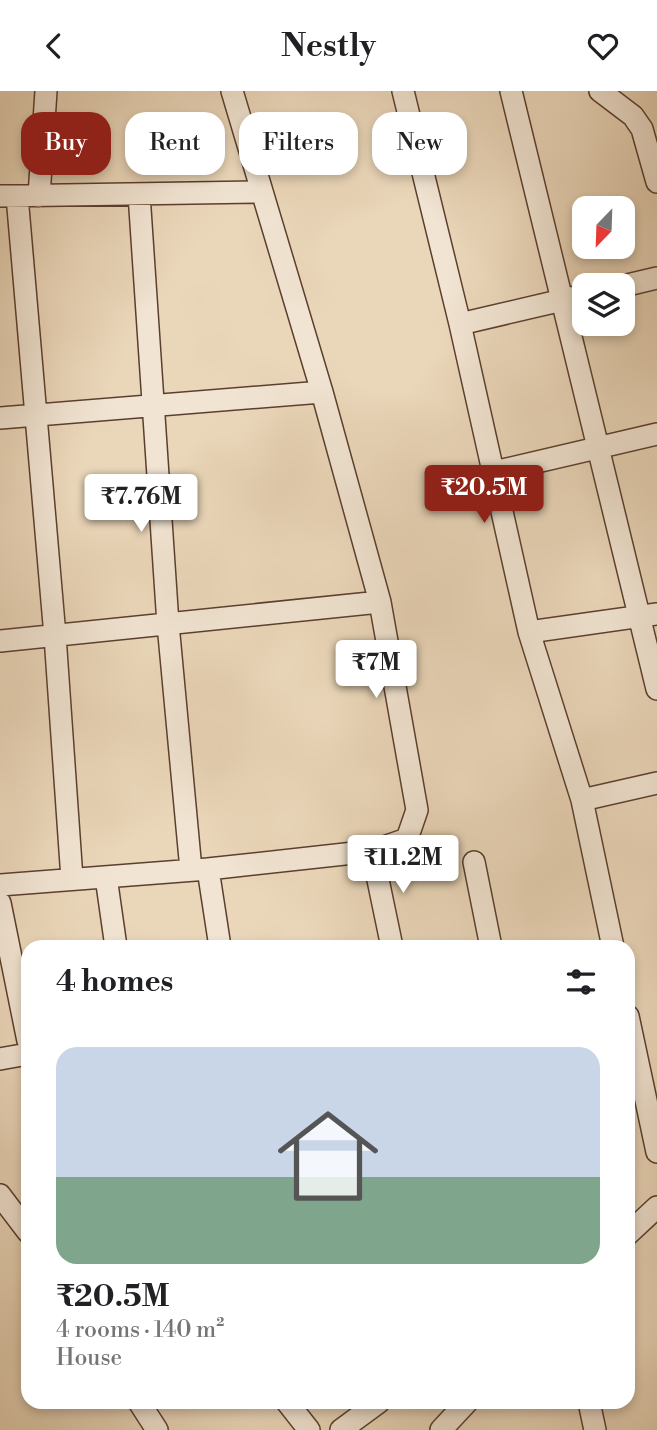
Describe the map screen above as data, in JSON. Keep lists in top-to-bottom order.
{
  "north": "bottom left",
  "page": {
    "header": "Nestly",
    "chip": [
      "Buy",
      "Rent",
      "Filters",
      "New"
    ],
    "price": [
      "₹20.5M",
      "₹7.76M",
      "₹7M",
      "₹11.2M"
    ],
    "heading": "4 homes",
    "list": [
      {
        "name": "₹20.5M",
        "note": "4 rooms · 140 m² · House"
      }
    ]
  }
}
